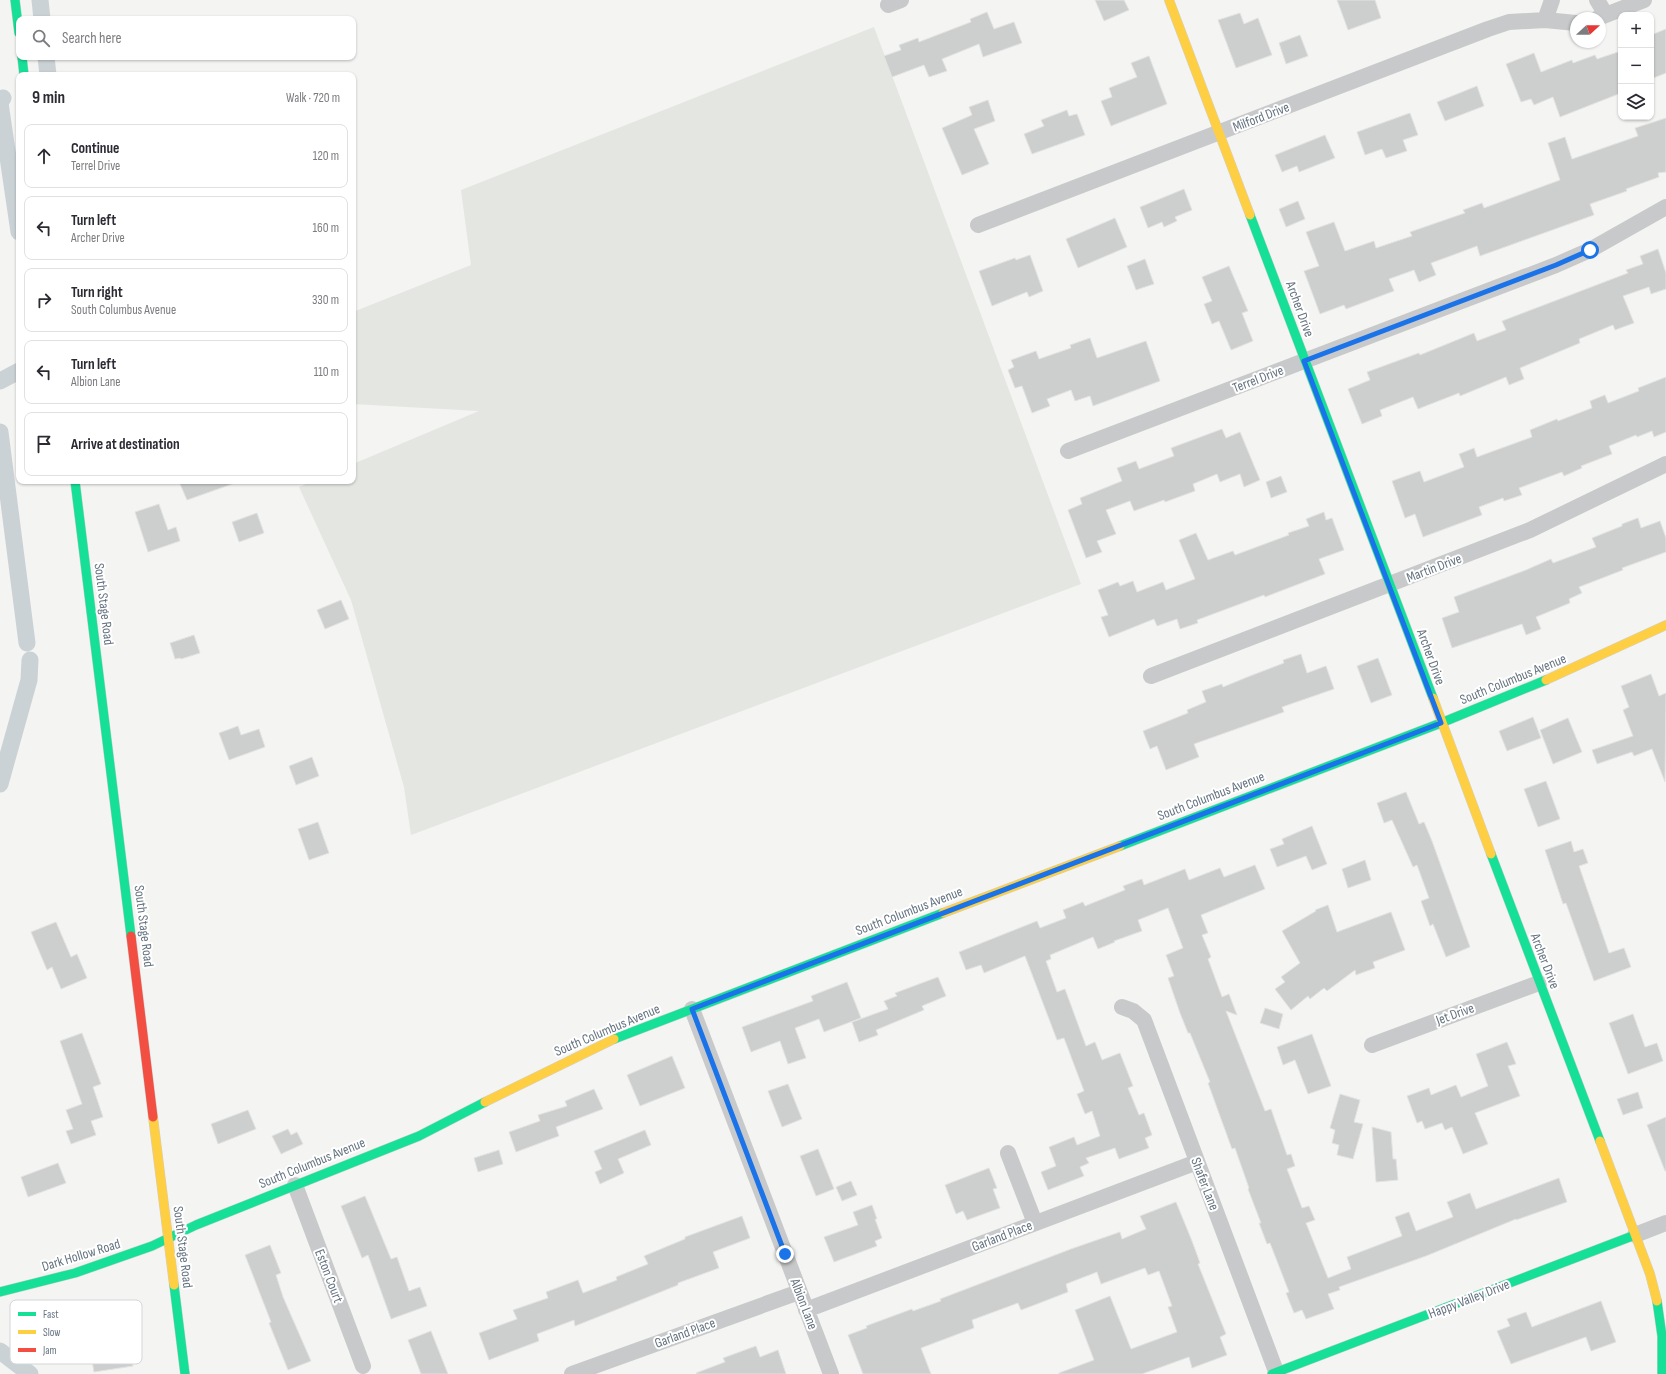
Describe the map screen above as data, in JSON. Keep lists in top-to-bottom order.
{
  "streets": {
    "main road": [
      "Archer Drive",
      "South Stage Road",
      "South Columbus Avenue",
      "Dark Hollow Road",
      "Happy Valley Drive"
    ],
    "street": [
      "Milford Drive",
      "Terrel Drive",
      "Martin Drive",
      "Jet Drive",
      "Shafer Lane",
      "Garland Place",
      "Eston Court",
      "Albion Lane"
    ]
  },
  "crossings": [
    ["Milford Drive", "Archer Drive"],
    ["Archer Drive", "Terrel Drive"],
    ["Archer Drive", "Martin Drive"],
    ["Archer Drive", "South Columbus Avenue"],
    ["Archer Drive", "Jet Drive"],
    ["Archer Drive", "Happy Valley Drive"],
    ["South Stage Road", "South Columbus Avenue"],
    ["South Stage Road", "Dark Hollow Road"],
    ["South Columbus Avenue", "Dark Hollow Road"],
    ["South Columbus Avenue", "Eston Court"],
    ["South Columbus Avenue", "Albion Lane"],
    ["Shafer Lane", "Garland Place"],
    ["Shafer Lane", "Happy Valley Drive"],
    ["Garland Place", "Albion Lane"]
  ],
  "legend": ["Fast", "Slow", "Jam"],
  "north": "right",
  "page": {
    "map_buttons": ["+", "−"],
    "search": "Search here",
    "heading": ["9 min", "Walk · 720 m"],
    "list": [
      ["Continue", "Terrel Drive", "120 m"],
      ["Turn left", "Archer Drive", "160 m"],
      ["Turn right", "South Columbus Avenue", "330 m"],
      ["Turn left", "Albion Lane", "110 m"],
      "Arrive at destination"
    ]
  }
}
